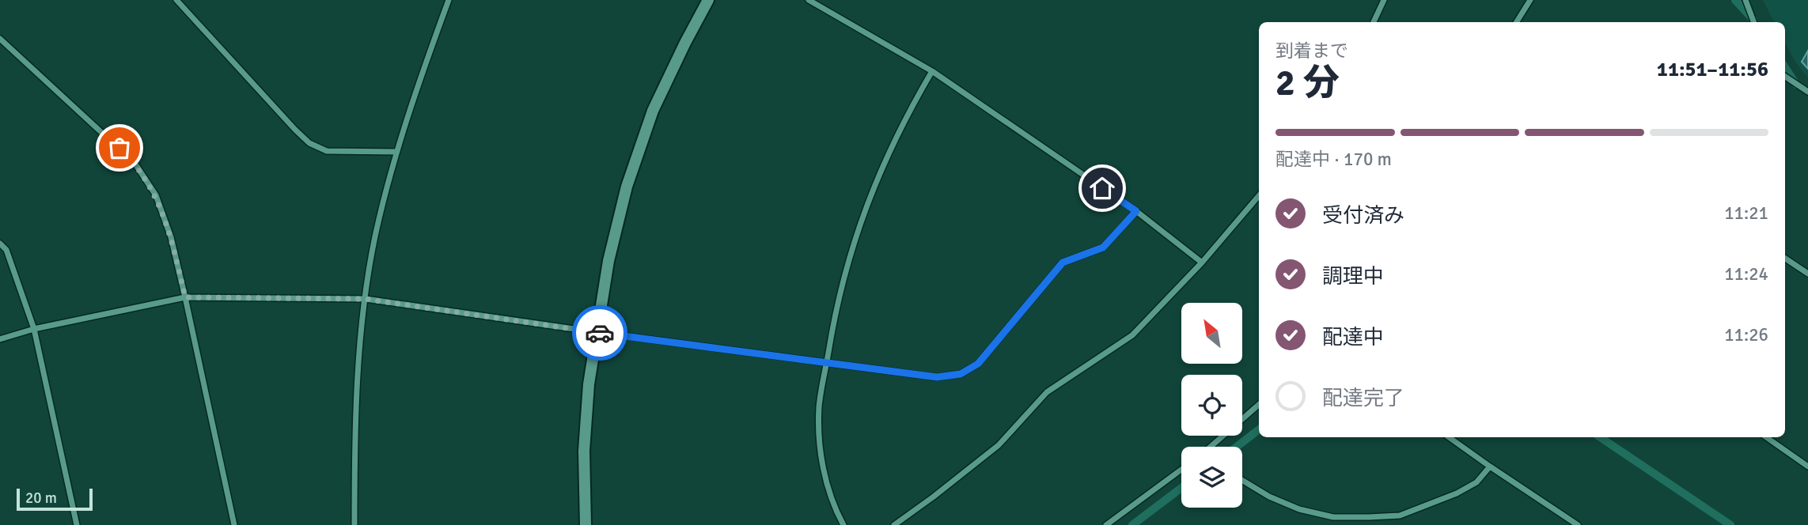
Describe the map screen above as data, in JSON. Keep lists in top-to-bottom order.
{
  "scale_bar": "20 m",
  "north": "top left",
  "page": {
    "heading": ["2 分", "到着まで", "11:51–11:56"],
    "bar": "配達中 · 170 m",
    "list": [
      ["受付済み", "11:21"],
      ["調理中", "11:24"],
      ["配達中", "11:26"],
      "配達完了"
    ],
    "scale": "20 m"
  }
}
